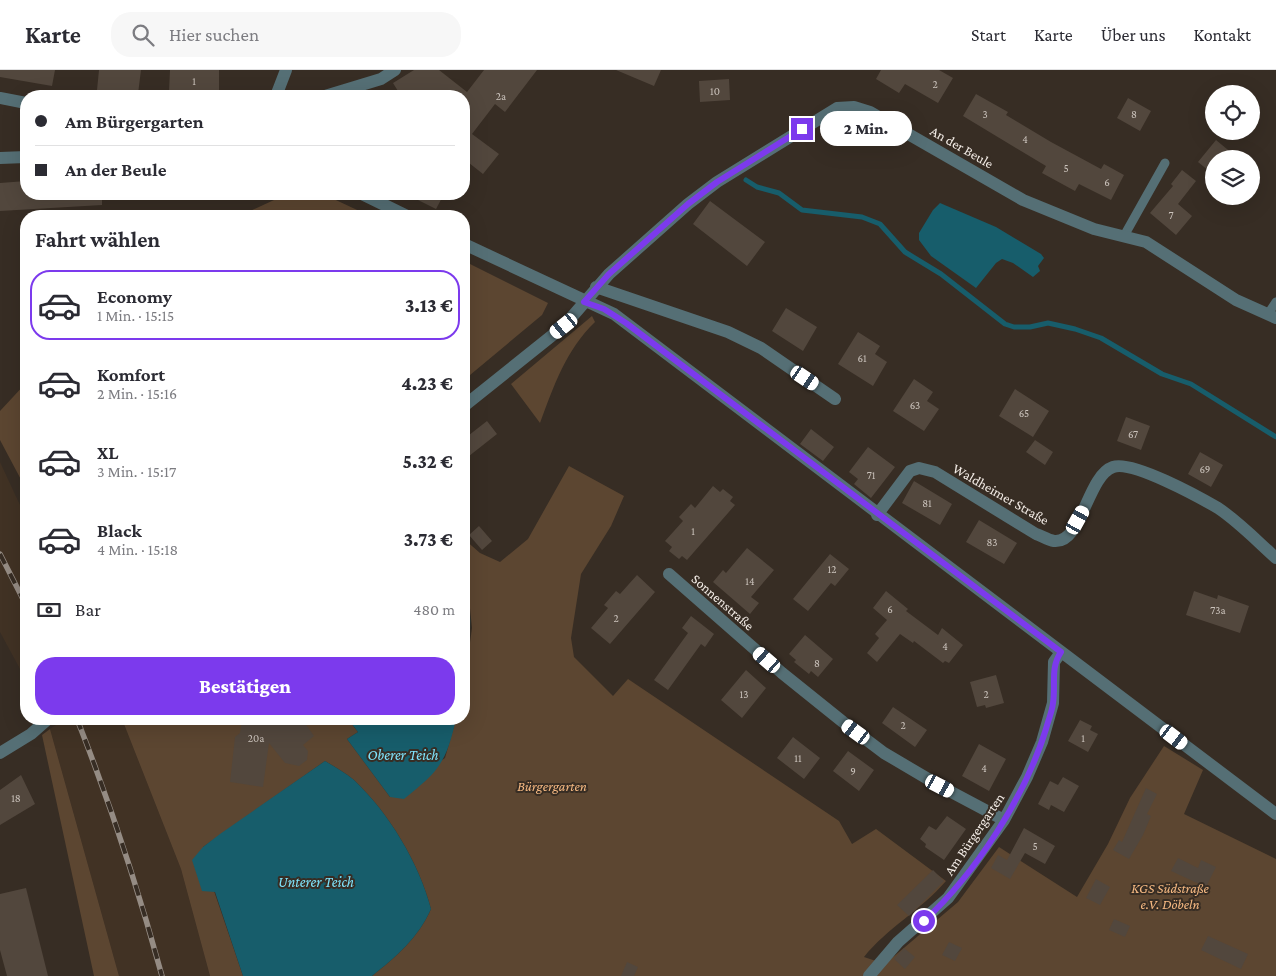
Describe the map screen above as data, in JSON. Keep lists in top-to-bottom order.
{
  "streets": {
    "street": [
      "An der Beule",
      "Waldheimer Straße",
      "Sonnenstraße",
      "Am Bürgergarten"
    ]
  },
  "crossings": [
    ["Sonnenstraße", "Am Bürgergarten"]
  ],
  "water": ["Oberer Teich", "Unterer Teich"],
  "parks": ["Bürgergarten", "KGS Südstraße e.V. Döbeln"],
  "house_numbers": [
    "1",
    "2",
    "10",
    "2a",
    "3",
    "8",
    "4",
    "5",
    "6",
    "7",
    "61",
    "63",
    "65",
    "67",
    "69",
    "71",
    "81",
    "1",
    "83",
    "12",
    "14",
    "6",
    "73a",
    "2",
    "4",
    "8",
    "13",
    "2",
    "2",
    "20a",
    "1",
    "11",
    "4",
    "9",
    "18",
    "5"
  ],
  "page": {
    "header": "Karte",
    "search": "Hier suchen",
    "nav": [
      "Start",
      "Karte",
      "Über uns",
      "Kontakt"
    ],
    "banner": ["Am Bürgergarten", "An der Beule"],
    "bubble": "2 Min.",
    "heading": "Fahrt wählen",
    "list": [
      {
        "name": "Economy",
        "note": "1 Min. · 15:15",
        "value": "3.13 €"
      },
      {
        "name": "Komfort",
        "note": "2 Min. · 15:16",
        "value": "4.23 €"
      },
      {
        "name": "XL",
        "note": "3 Min. · 15:17",
        "value": "5.32 €"
      },
      {
        "name": "Black",
        "note": "4 Min. · 15:18",
        "value": "3.73 €"
      }
    ],
    "pay": ["Bar", "480 m"],
    "buttons": "Bestätigen"
  }
}
